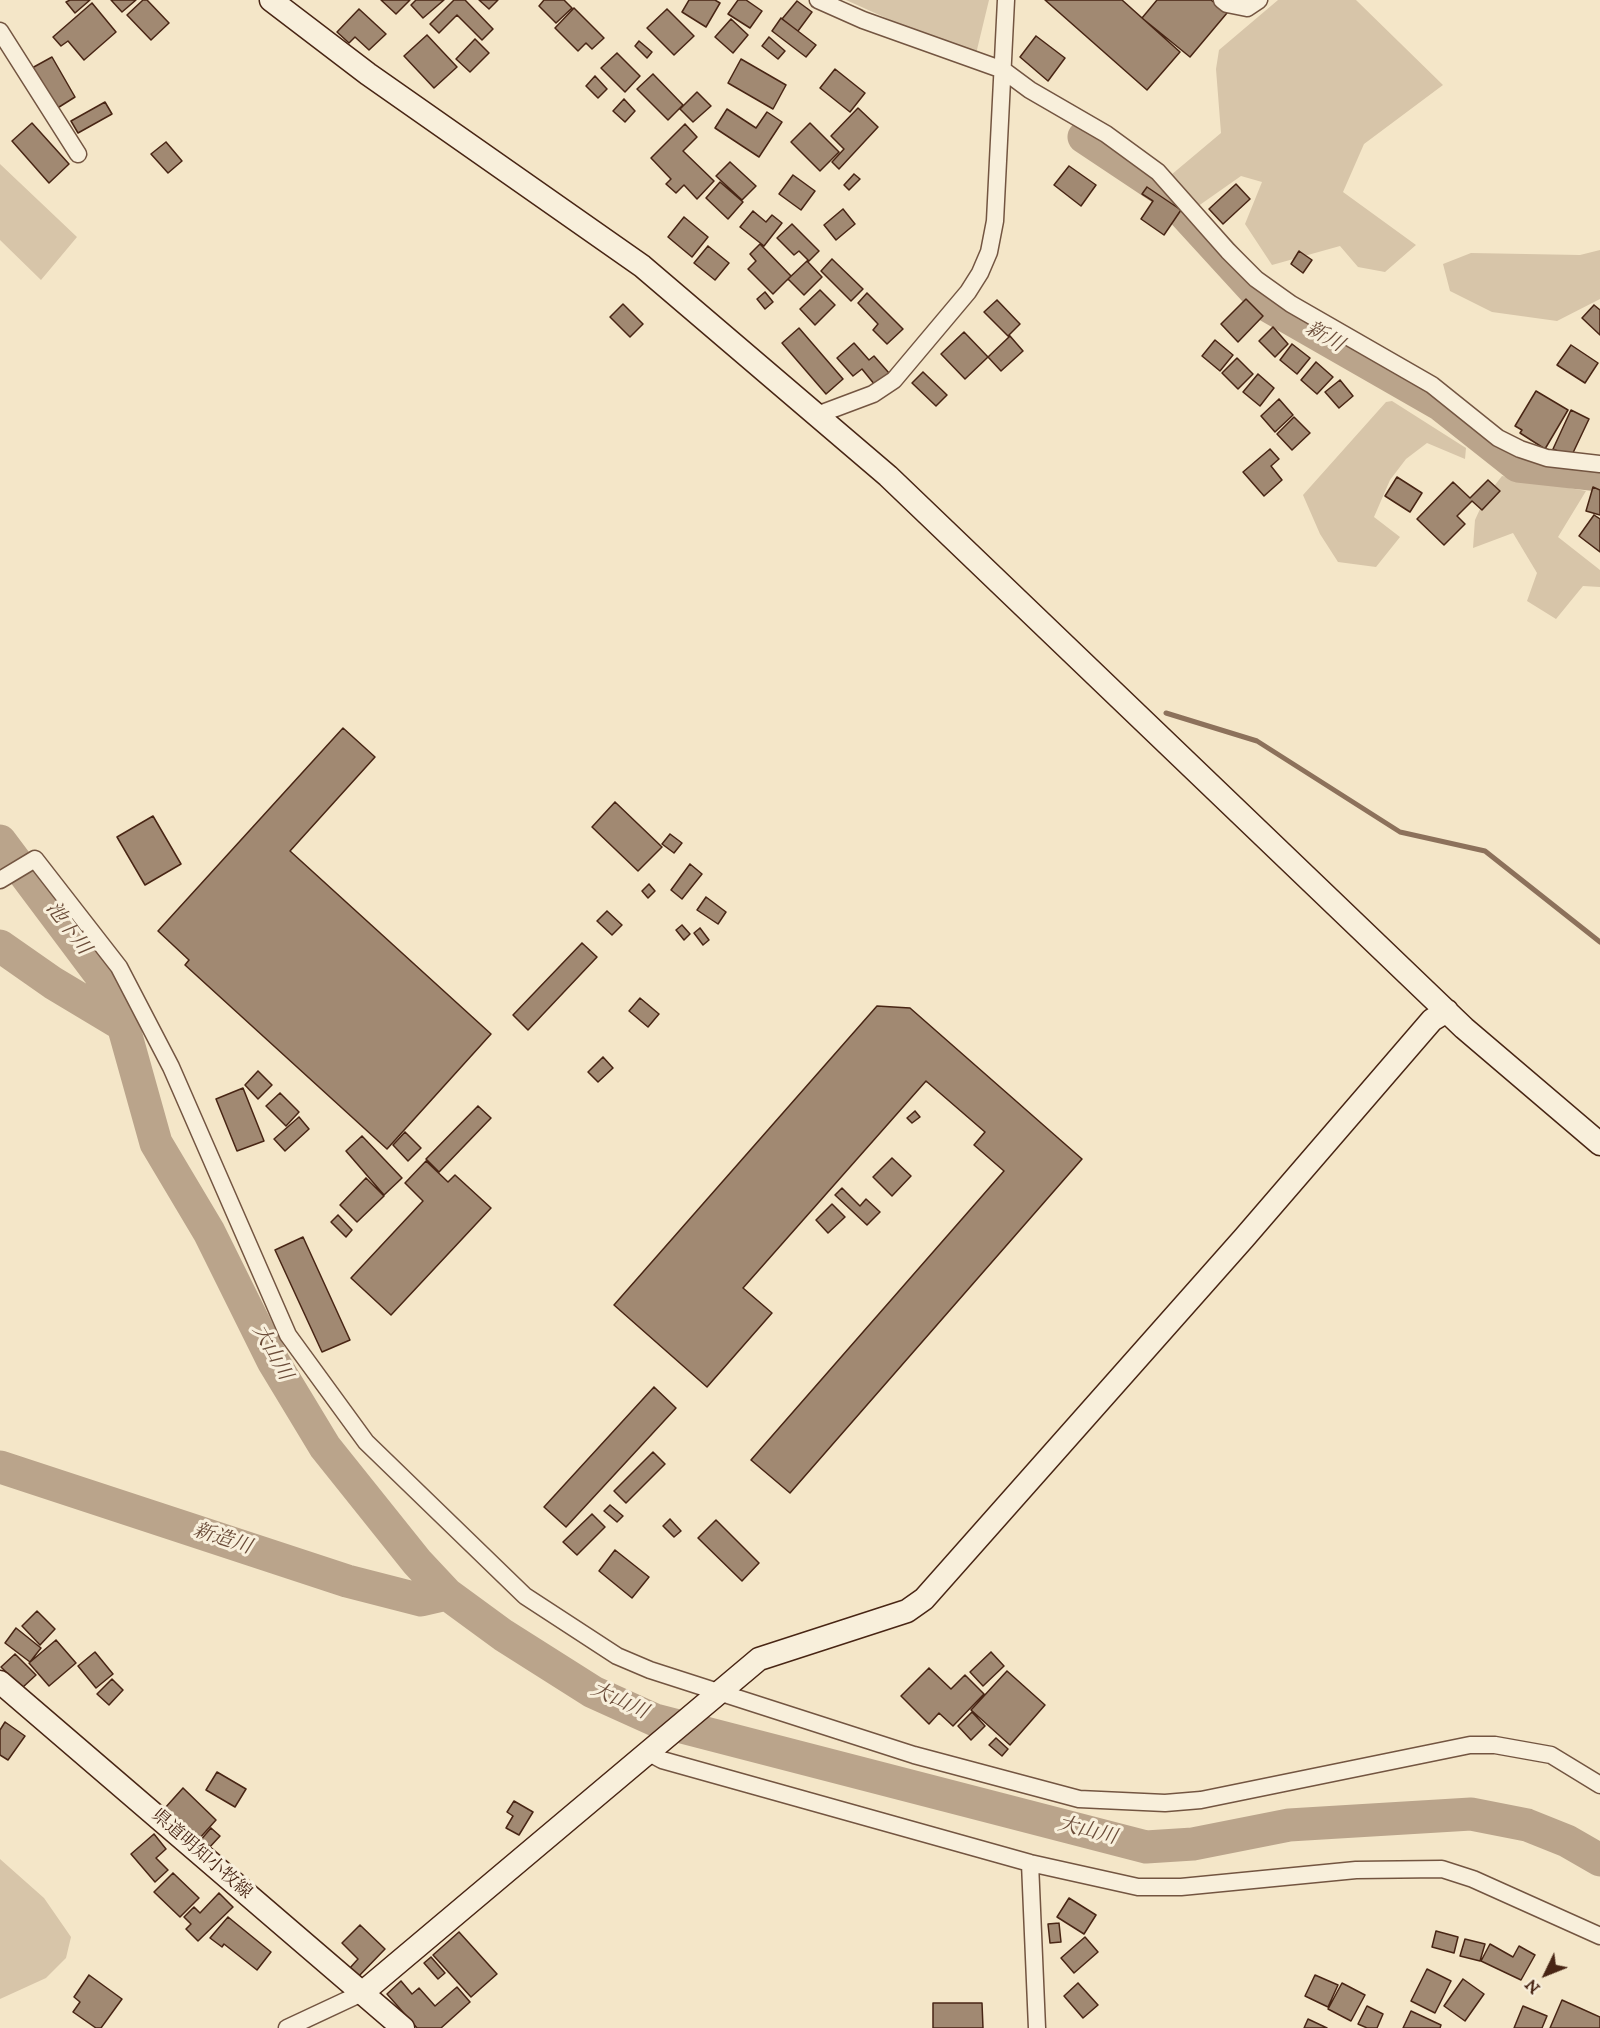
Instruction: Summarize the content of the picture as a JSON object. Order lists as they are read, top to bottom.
{
  "streets": {
    "street": ["県道明知小牧線"]
  },
  "water": [
    "新川",
    "池下川",
    "大山川",
    "新造川"
  ],
  "north": "bottom left"
}
